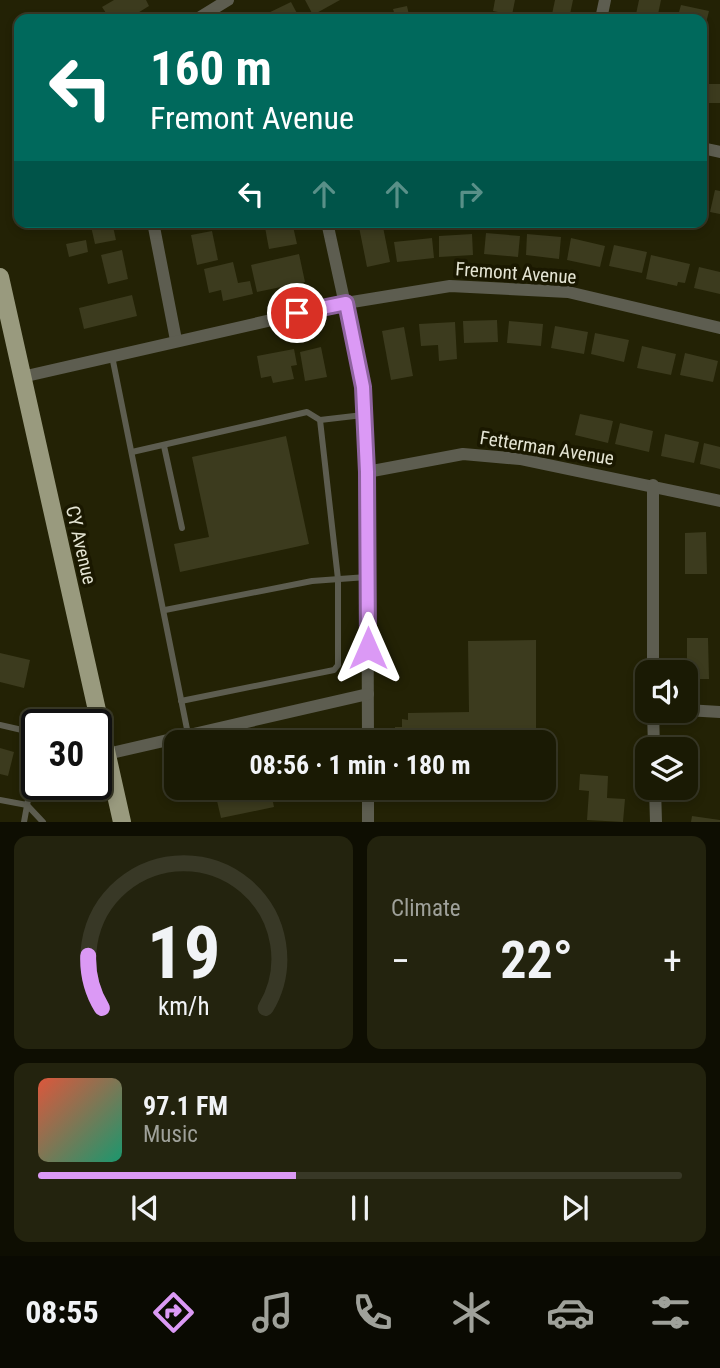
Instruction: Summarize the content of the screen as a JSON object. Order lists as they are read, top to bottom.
{
  "streets": {
    "main road": ["CY Avenue"],
    "street": ["Fremont Avenue", "Fetterman Avenue"]
  },
  "crossings": [
    ["Fremont Avenue", "CY Avenue"]
  ],
  "page": {
    "turn": ["160 m", "Fremont Avenue"],
    "limit": "30",
    "trip": "08:56 · 1 min · 180 m",
    "tile": "Climate",
    "heat": ["−", "22°", "+"],
    "song": ["97.1 FM", "Music"],
    "tabs": "08:55",
    "gauge": ["19", "km/h"]
  }
}
